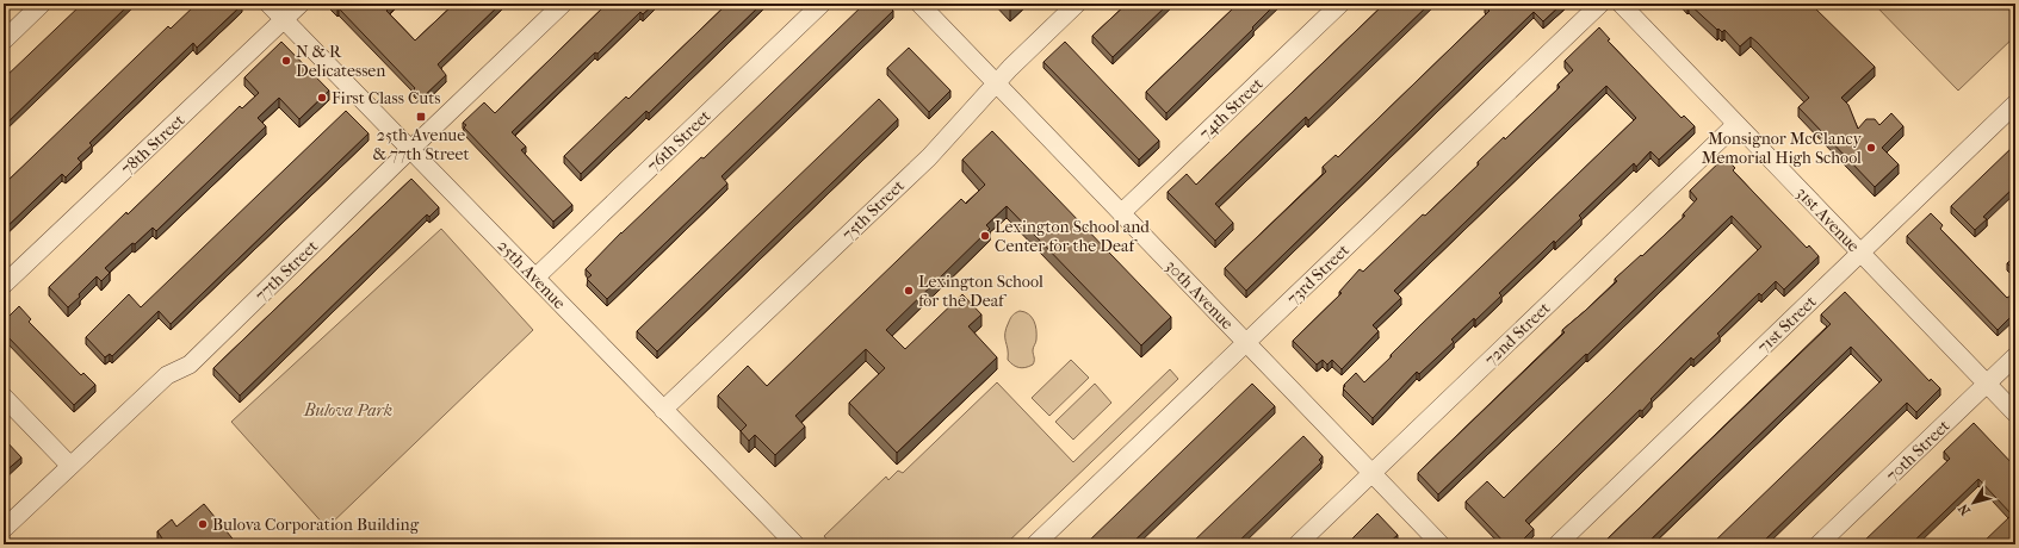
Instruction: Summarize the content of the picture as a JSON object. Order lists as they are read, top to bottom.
{
  "streets": {
    "street": [
      "74th Street",
      "76th Street",
      "78th Street",
      "75th Street",
      "31st Avenue",
      "77th Street",
      "25th Avenue",
      "73rd Street",
      "30th Avenue",
      "71st Street",
      "72nd Street",
      "70th Street"
    ]
  },
  "crossings": [
    ["74th Street", "30th Avenue"],
    ["76th Street", "25th Avenue"],
    ["78th Street", "25th Avenue"],
    ["75th Street", "25th Avenue"],
    ["75th Street", "30th Avenue"],
    ["31st Avenue", "71st Street"],
    ["31st Avenue", "72nd Street"],
    ["31st Avenue", "70th Street"],
    ["77th Street", "25th Avenue"],
    ["73rd Street", "30th Avenue"],
    ["30th Avenue", "72nd Street"]
  ],
  "parks": ["Bulova Park"],
  "places": {
    "other": [
      "N & R Delicatessen",
      "First Class Cuts",
      "Monsignor McClancy Memorial High School",
      "Lexington School and Center for the Deaf",
      "Lexington School for the Deaf",
      "Bulova Corporation Building"
    ],
    "transit": ["25th Avenue & 77th Street"]
  },
  "north": "bottom left"
}
